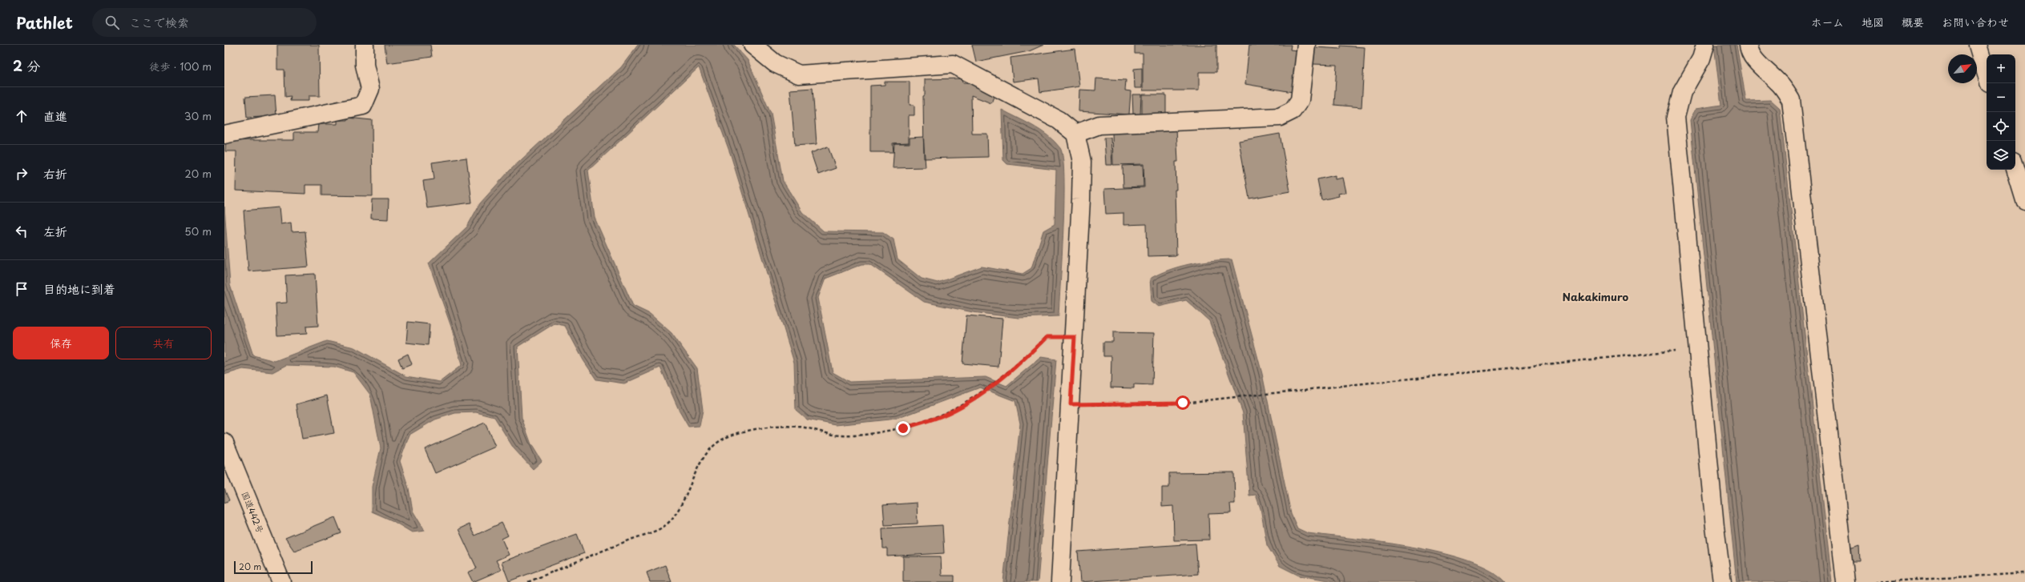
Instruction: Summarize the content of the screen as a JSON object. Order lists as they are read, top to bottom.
{
  "streets": {
    "main road": ["国道442号"]
  },
  "districts": ["Nakakimuro"],
  "scale_bar": "20 m",
  "north": "top right",
  "page": {
    "header": "Pathlet",
    "search": "ここで検索",
    "nav": [
      "ホーム",
      "地図",
      "概要",
      "お問い合わせ"
    ],
    "heading": ["2 分", "徒歩 · 100 m"],
    "map_buttons": ["+", "−"],
    "list": [
      ["直進", "30 m"],
      ["右折", "20 m"],
      ["左折", "50 m"],
      "目的地に到着"
    ],
    "buttons": ["保存", "共有"],
    "scale": "20 m"
  }
}
